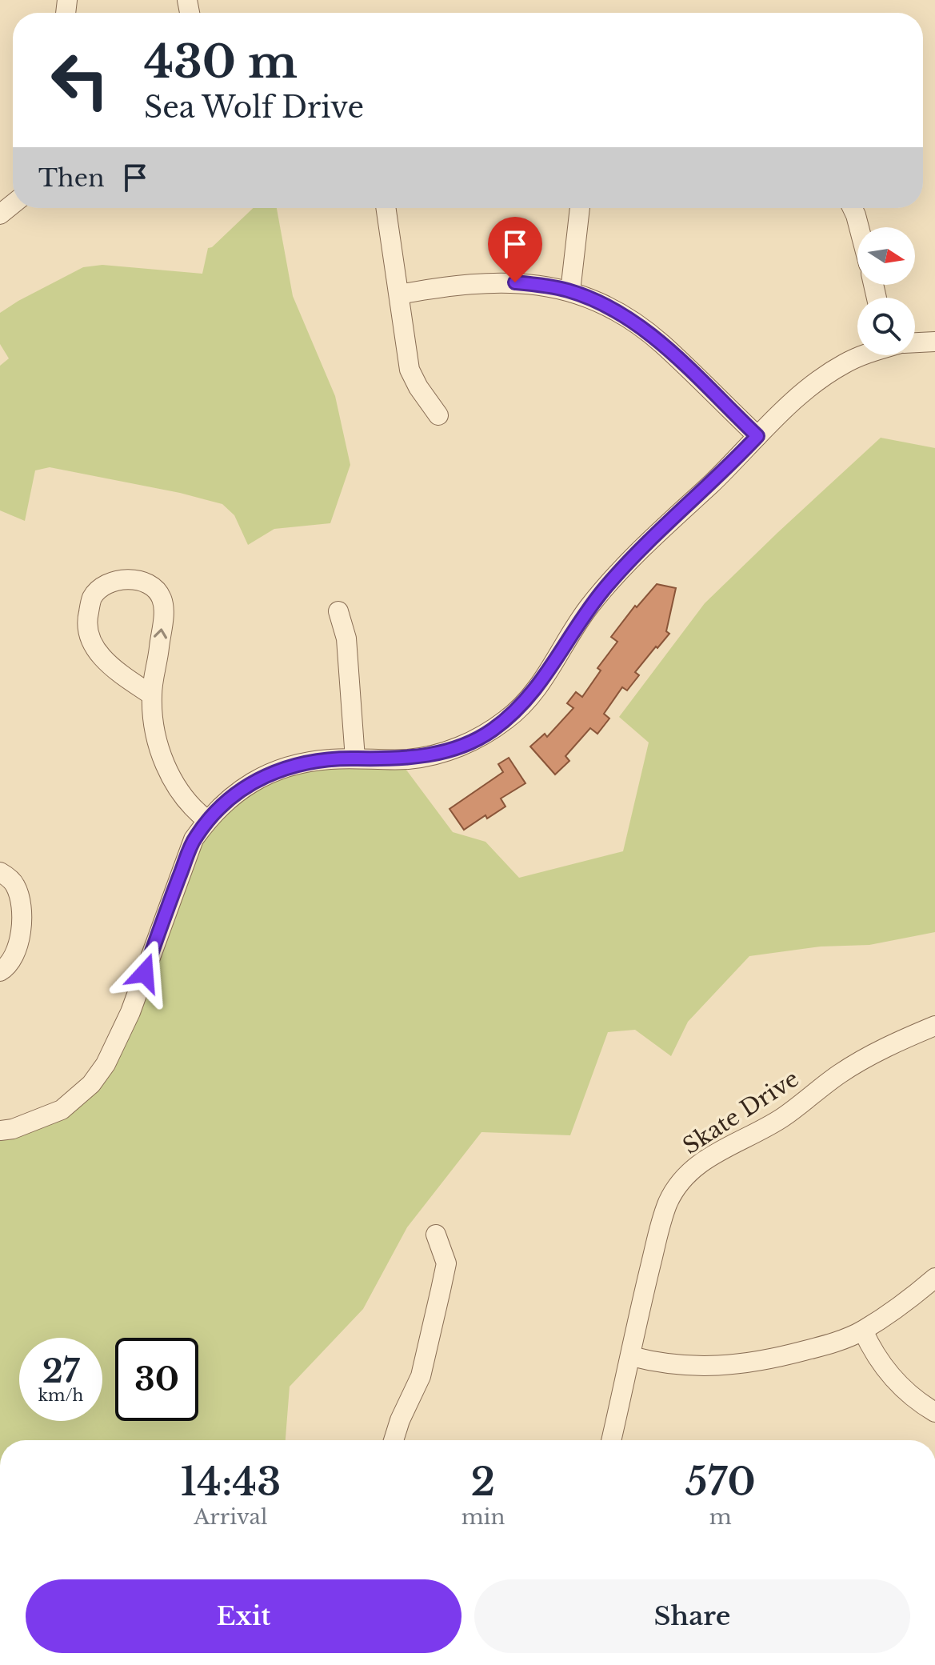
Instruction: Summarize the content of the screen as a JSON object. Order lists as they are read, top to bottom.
{
  "streets": {
    "street": ["Skate Drive"]
  },
  "north": "right",
  "page": {
    "turn": ["430 m", "Sea Wolf Drive"],
    "then": "Then",
    "speed": "27 km/h",
    "limit": "30",
    "eta": [
      "14:43",
      "Arrival",
      "2",
      "min",
      "570",
      "m"
    ],
    "buttons": ["Exit", "Share"]
  }
}
